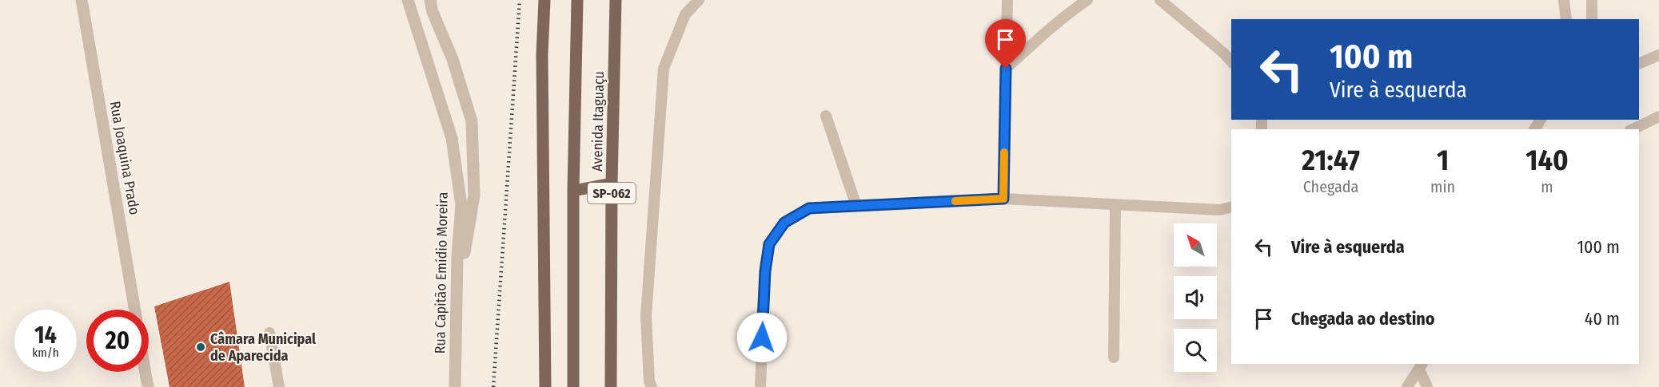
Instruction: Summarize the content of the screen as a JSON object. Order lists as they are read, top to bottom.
{
  "streets": {
    "main road": ["Avenida Itaguaçu", "SP-062"],
    "street": ["Rua Joaquina Prado", "Rua Capitão Emídio Moreira"]
  },
  "places": ["Câmara Municipal de Aparecida"],
  "north": "top left",
  "page": {
    "turn": ["100 m", "Vire à esquerda"],
    "eta": [
      "21:47",
      "Chegada",
      "1",
      "min",
      "140",
      "m"
    ],
    "list": [
      {
        "name": "Vire à esquerda",
        "value": "100 m"
      },
      {
        "name": "Chegada ao destino",
        "value": "40 m"
      }
    ],
    "speed": "14 km/h",
    "limit": "20"
  }
}
